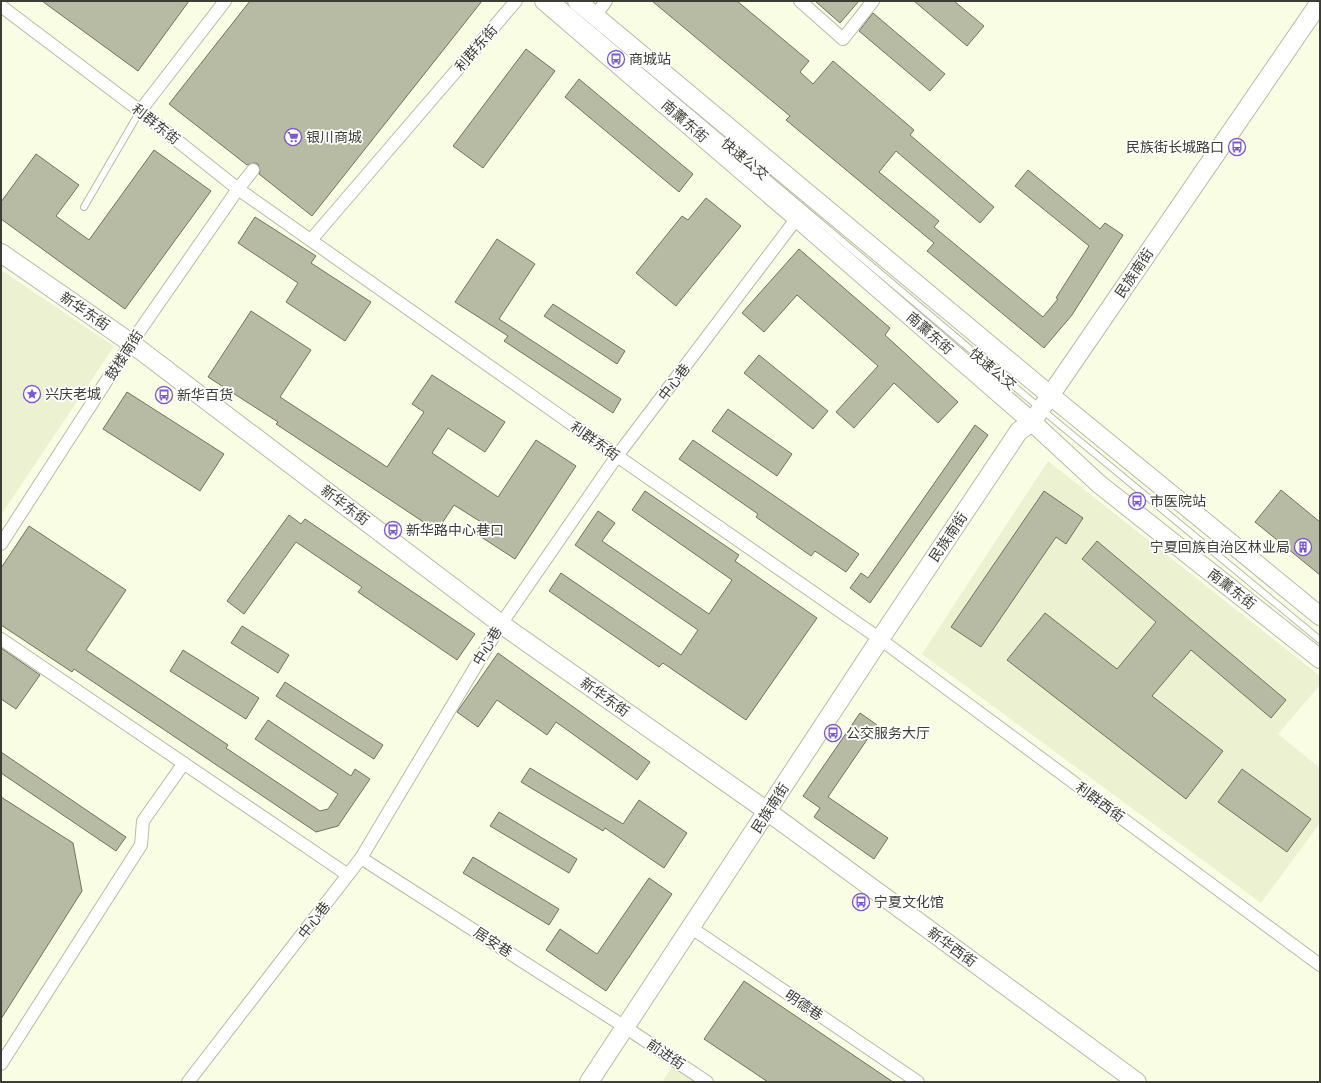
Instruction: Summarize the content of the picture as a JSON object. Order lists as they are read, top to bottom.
{
  "streets": {
    "street": [
      "利群东街",
      "南薰东街",
      "民族南街",
      "新华东街",
      "鼓楼南街",
      "中心巷",
      "利群西街",
      "居安巷",
      "新华西街",
      "明德巷",
      "前进街"
    ],
    "lane": ["快速公交"]
  },
  "crossings": [
    ["利群东街", "民族南街"],
    ["利群东街", "鼓楼南街"],
    ["利群东街", "中心巷"],
    ["利群东街", "利群西街"],
    ["南薰东街", "快速公交"],
    ["南薰东街", "民族南街"],
    ["南薰东街", "中心巷"],
    ["快速公交", "民族南街"],
    ["民族南街", "新华东街"],
    ["民族南街", "利群西街"],
    ["民族南街", "居安巷"],
    ["民族南街", "新华西街"],
    ["民族南街", "明德巷"],
    ["民族南街", "前进街"],
    ["新华东街", "鼓楼南街"],
    ["新华东街", "中心巷"],
    ["新华东街", "新华西街"],
    ["中心巷", "居安巷"],
    ["居安巷", "前进街"]
  ],
  "places": {
    "bus stop": [
      "商城站",
      "民族街长城路口",
      "新华百货",
      "市医院站",
      "新华路中心巷口",
      "公交服务大厅",
      "宁夏文化馆"
    ],
    "supermarket": ["银川商城"],
    "place": ["兴庆老城"],
    "building": ["宁夏回族自治区林业局"]
  }
}
